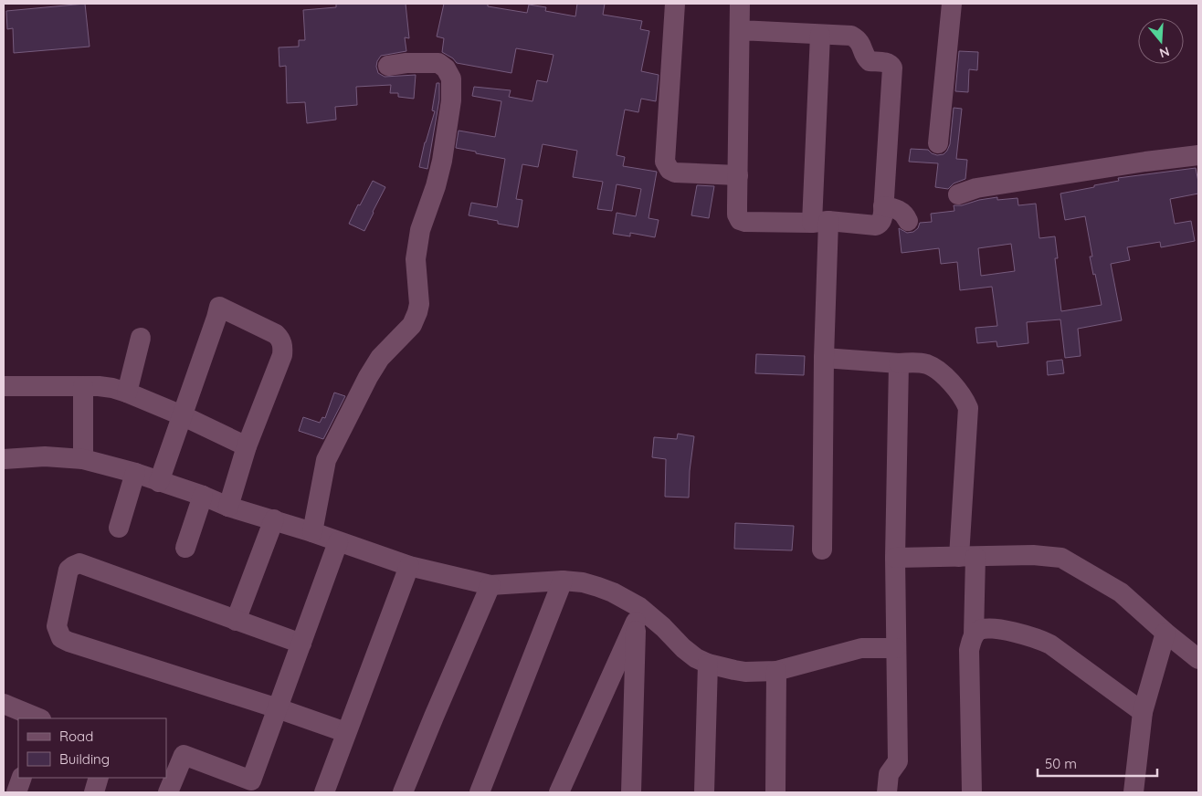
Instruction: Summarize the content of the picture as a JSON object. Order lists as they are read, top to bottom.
{
  "legend": ["Road", "Building"],
  "scale_bar": "50 m",
  "north": "bottom"
}
